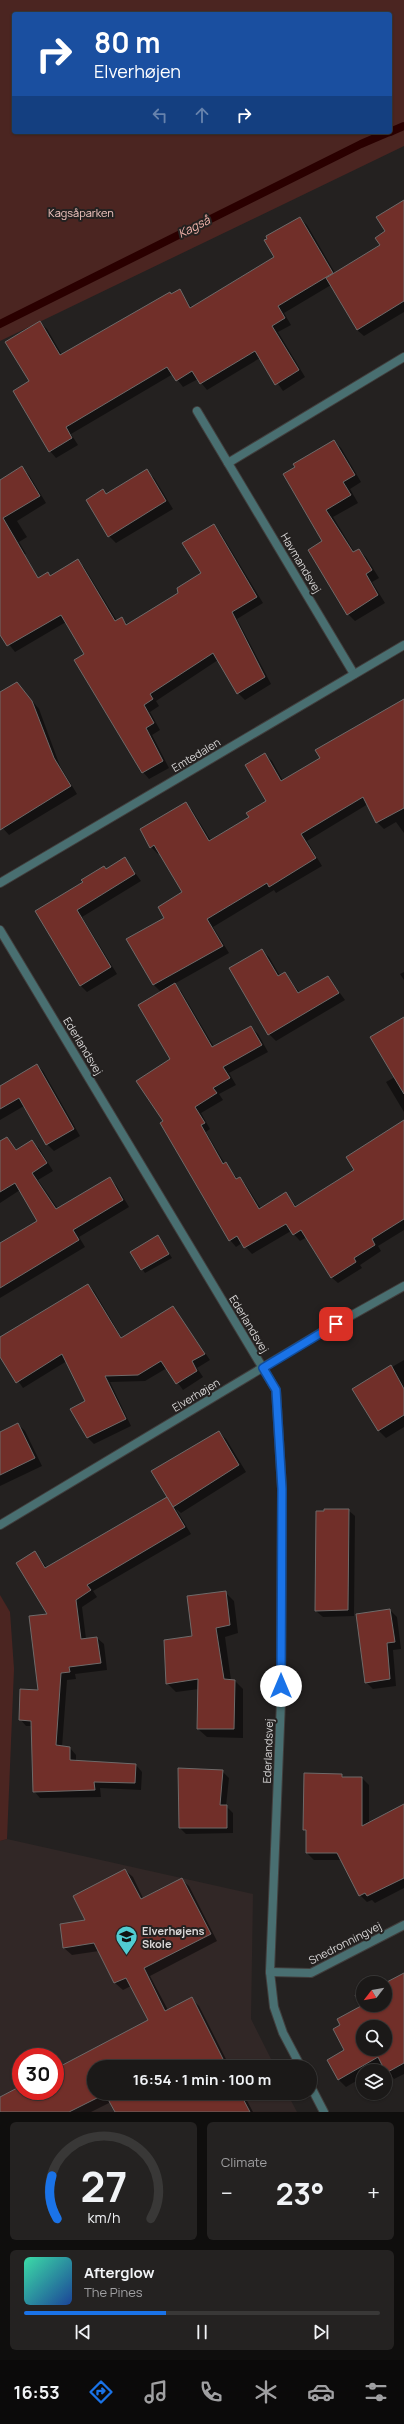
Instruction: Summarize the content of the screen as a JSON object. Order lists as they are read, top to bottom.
{
  "streets": {
    "street": [
      "Havmandsvej",
      "Emtedalen",
      "Ederlandsvej",
      "Elverhøjen",
      "Snedronningvej"
    ]
  },
  "crossings": [
    ["Havmandsvej", "Emtedalen"],
    ["Ederlandsvej", "Elverhøjen"],
    ["Ederlandsvej", "Snedronningvej"]
  ],
  "water": ["Kagså"],
  "parks": ["Kagsåparken"],
  "places": {
    "school or university": ["Elverhøjens Skole"]
  },
  "north": "bottom left",
  "page": {
    "turn": ["80 m", "Elverhøjen"],
    "limit": "30",
    "trip": "16:54 · 1 min · 100 m",
    "tile": "Climate",
    "heat": ["−", "23°", "+"],
    "song": ["Afterglow", "The Pines"],
    "tabs": "16:53",
    "gauge": ["27", "km/h"]
  }
}
